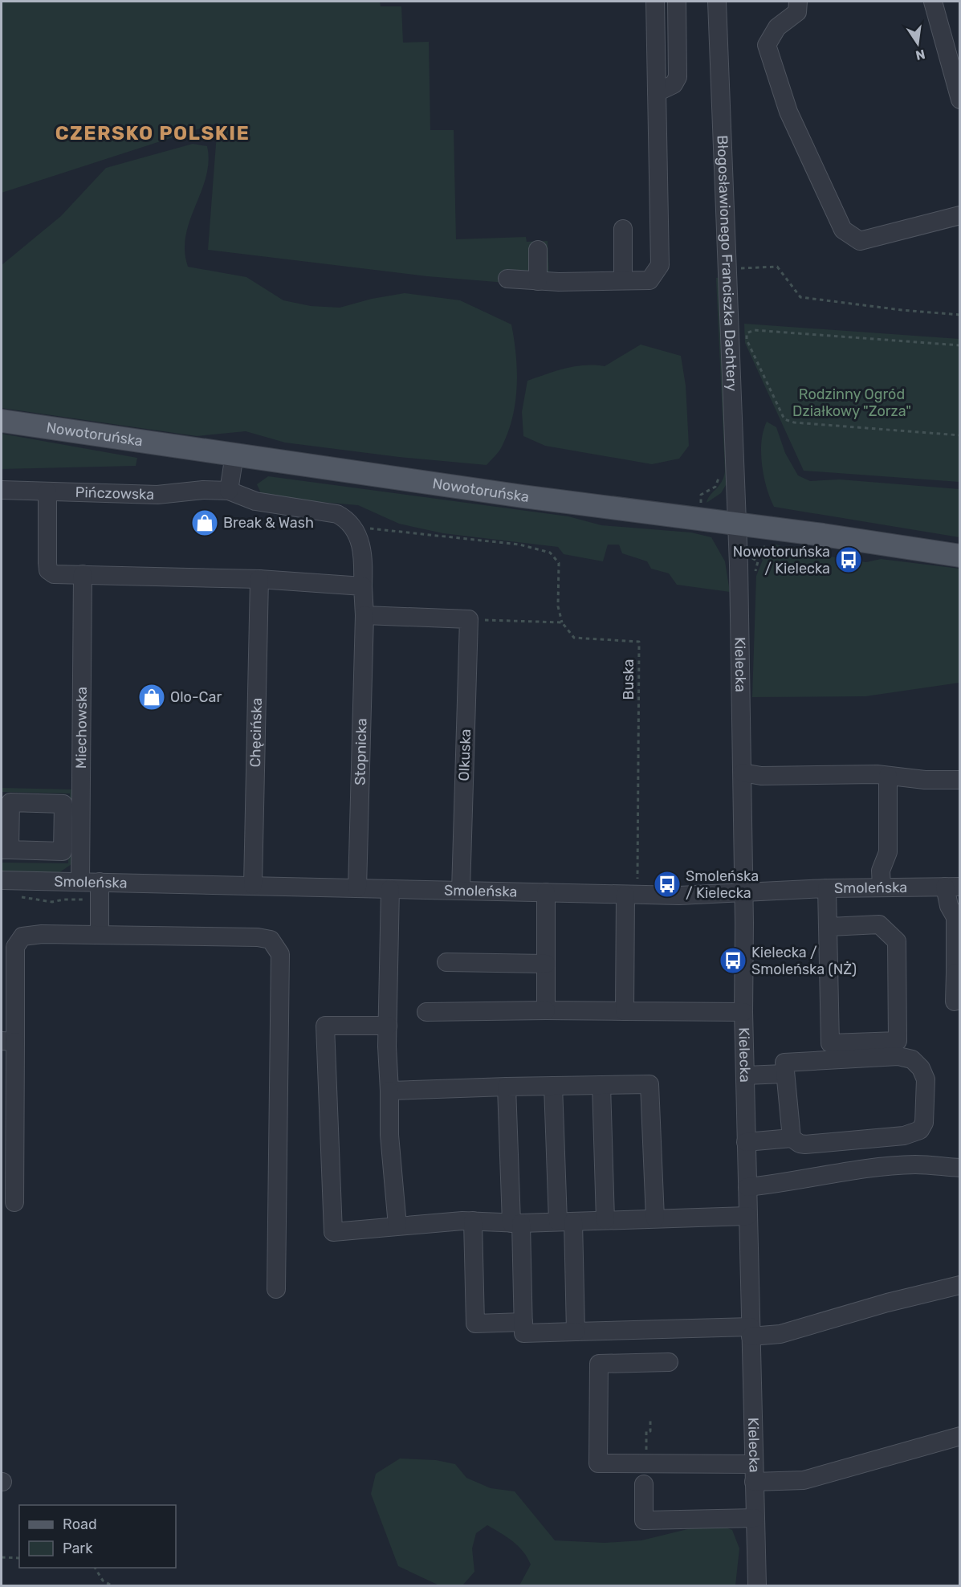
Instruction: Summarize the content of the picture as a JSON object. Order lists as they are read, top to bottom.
{
  "streets": {
    "main road": ["Nowotoruńska"],
    "street": [
      "Błogosławionego Franciszka Dachtery",
      "Pińczowska",
      "Kielecka",
      "Miechowska",
      "Chęcińska",
      "Stopnicka",
      "Olkuska",
      "Smoleńska"
    ],
    "path": ["Buska"]
  },
  "crossings": [
    ["Błogosławionego Franciszka Dachtery", "Nowotoruńska"],
    ["Błogosławionego Franciszka Dachtery", "Kielecka"],
    ["Nowotoruńska", "Kielecka"],
    ["Kielecka", "Smoleńska"],
    ["Buska", "Smoleńska"],
    ["Miechowska", "Smoleńska"],
    ["Chęcińska", "Smoleńska"],
    ["Stopnicka", "Smoleńska"],
    ["Olkuska", "Smoleńska"]
  ],
  "districts": ["CZERSKO POLSKIE"],
  "parks": ["Rodzinny Ogród Działkowy \"Zorza\""],
  "places": {
    "shop": ["Break & Wash", "Olo-Car"],
    "bus stop": ["Nowotoruńska / Kielecka", "Smoleńska / Kielecka", "Kielecka / Smoleńska (NŻ)"]
  },
  "legend": ["Road", "Park"],
  "north": "bottom"
}
